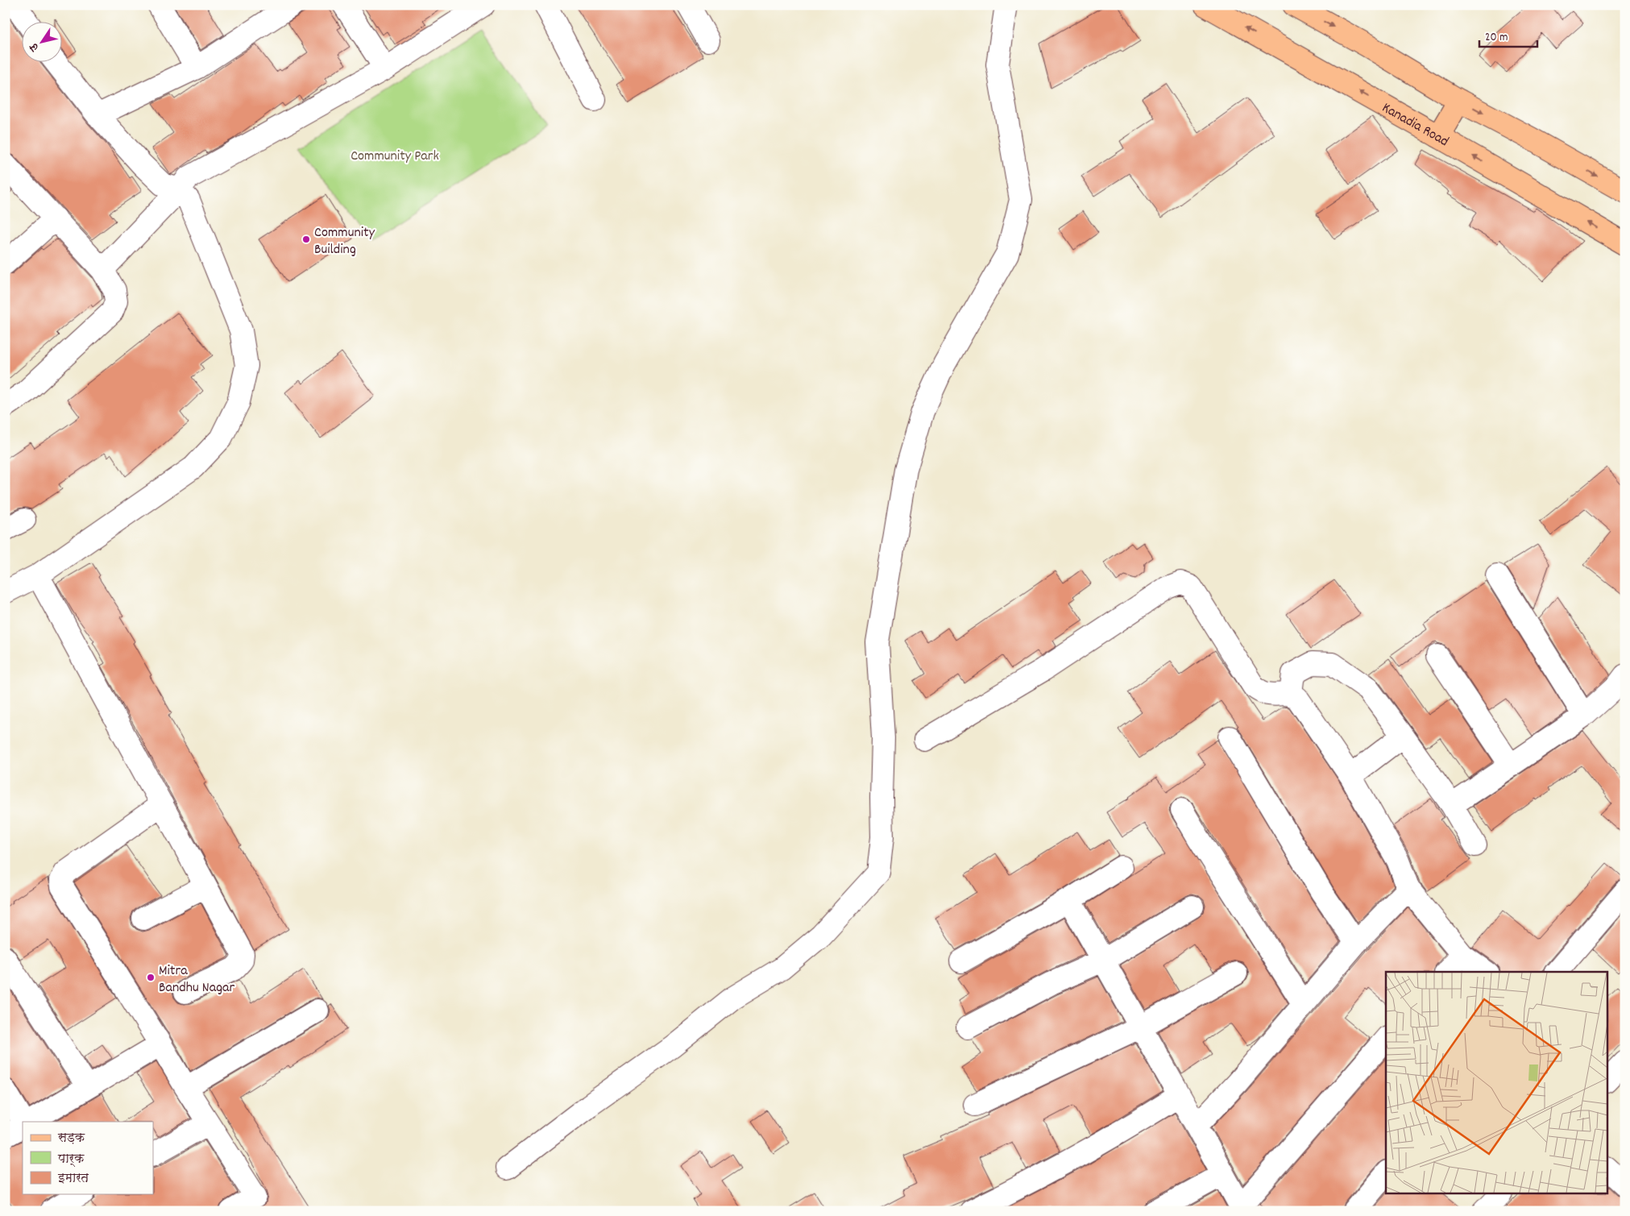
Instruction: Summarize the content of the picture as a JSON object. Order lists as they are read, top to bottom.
{
  "streets": {
    "main road": ["Kanadia Road"]
  },
  "parks": ["Community Park"],
  "places": ["Community Building", "Mitra Bandhu Nagar"],
  "legend": ["सड़क", "पार्क", "इमारत"],
  "scale_bar": "20 m",
  "north": "bottom left"
}
